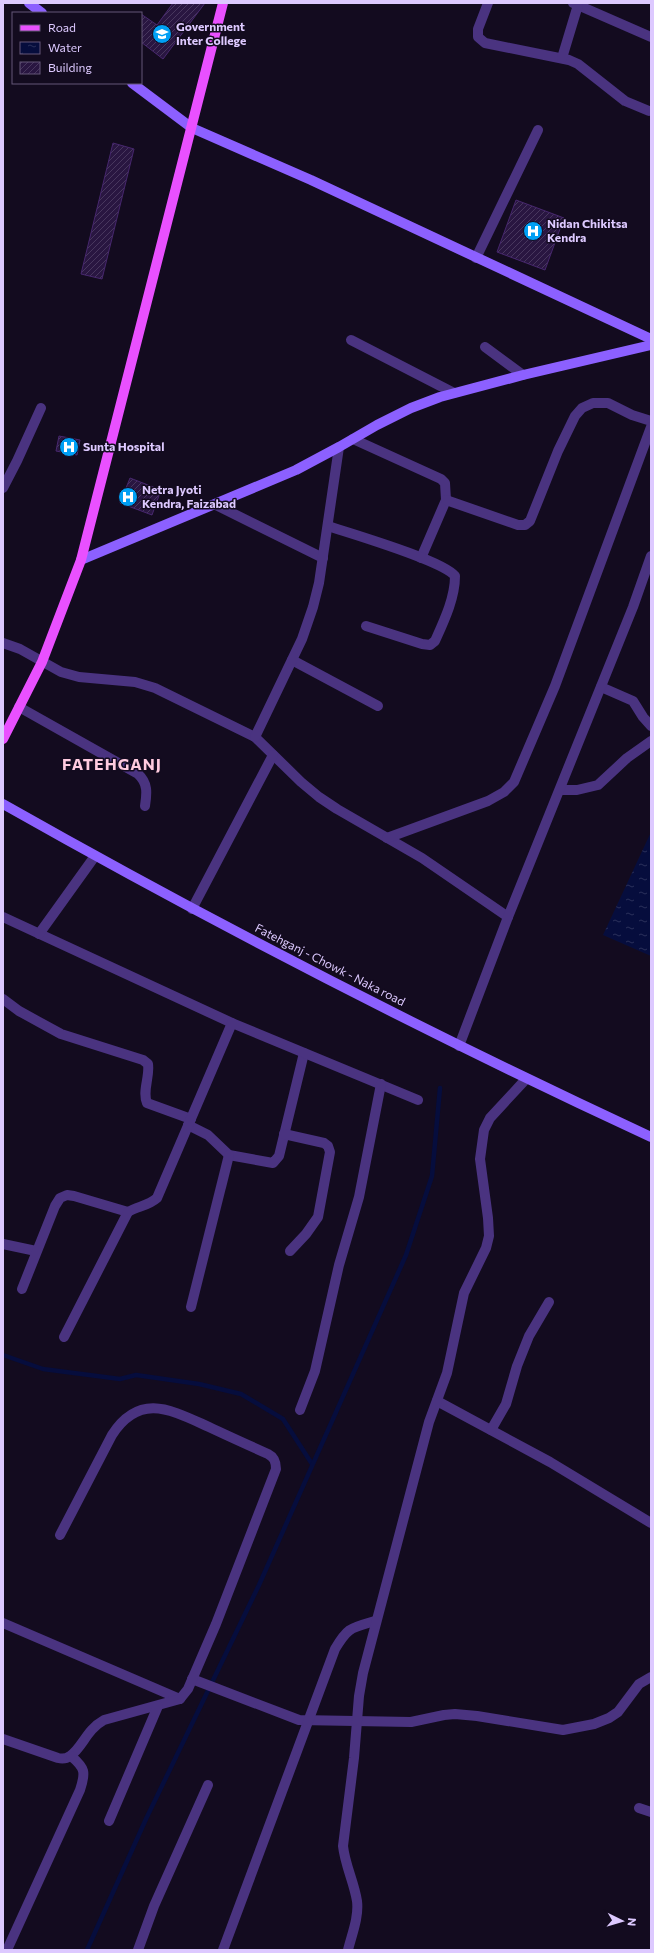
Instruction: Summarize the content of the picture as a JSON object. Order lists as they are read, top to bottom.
{
  "streets": {
    "street": ["Fatehganj - Chowk - Naka road"]
  },
  "districts": ["FATEHGANJ"],
  "places": {
    "school or university": ["Government Inter College"],
    "hospital": ["Nidan Chikitsa Kendra", "Sunta Hospital", "Netra Jyoti Kendra, Faizabad"]
  },
  "legend": ["Road", "Water", "Building"],
  "north": "right"
}
